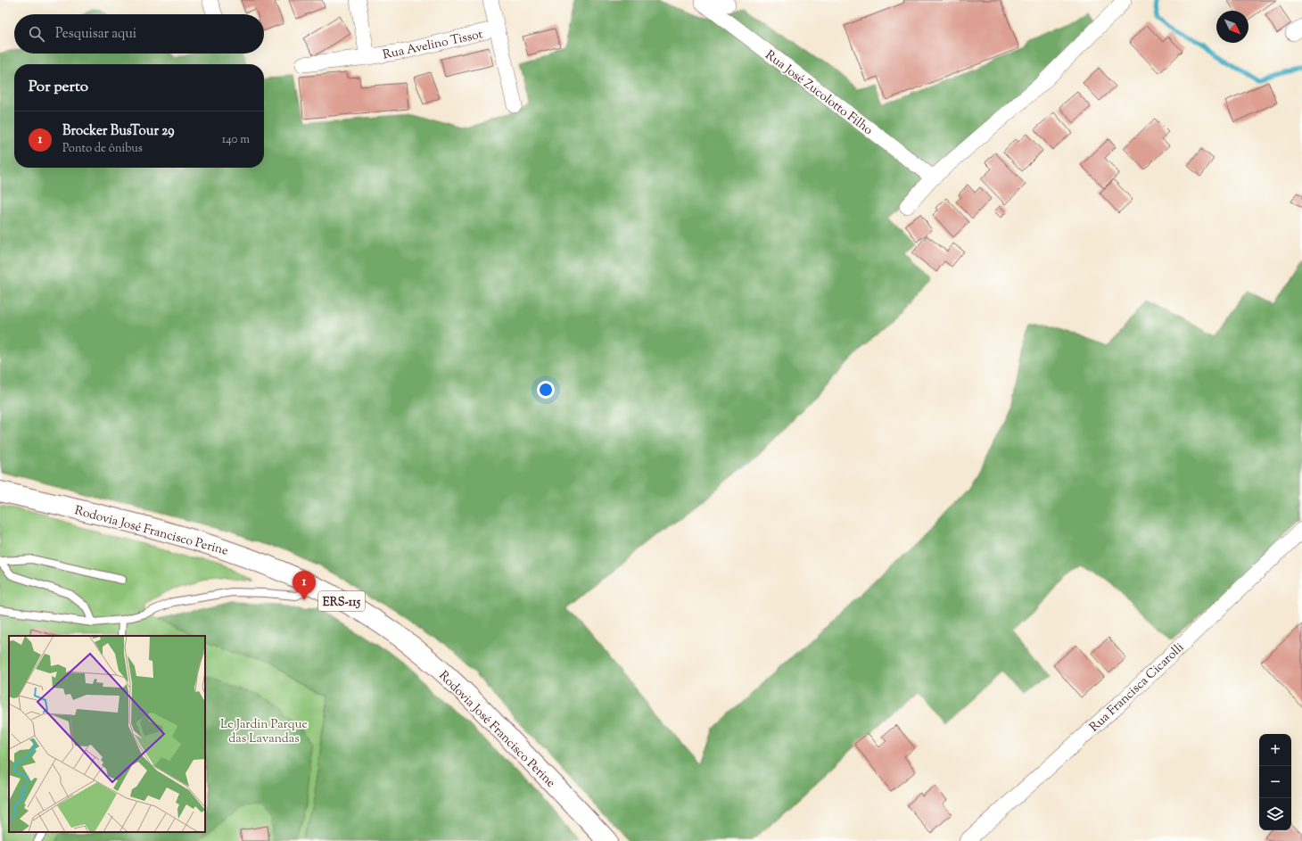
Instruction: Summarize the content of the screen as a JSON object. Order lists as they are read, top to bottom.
{
  "streets": {
    "main road": ["Rodovia José Francisco Perine", "ERS-115"],
    "street": ["Rua Avelino Tissot", "Rua José Zucolotto Filho", "Rua Francisca Cicarolli"]
  },
  "parks": ["Le Jardin Parque das Lavandas"],
  "north": "bottom right",
  "page": {
    "search": "Pesquisar aqui",
    "heading": "Por perto",
    "list": [
      {
        "mark": "1",
        "name": "Brocker BusTour 29",
        "note": "Ponto de ônibus",
        "value": "140 m"
      }
    ],
    "pins": "1",
    "map_buttons": ["+", "−"]
  }
}
